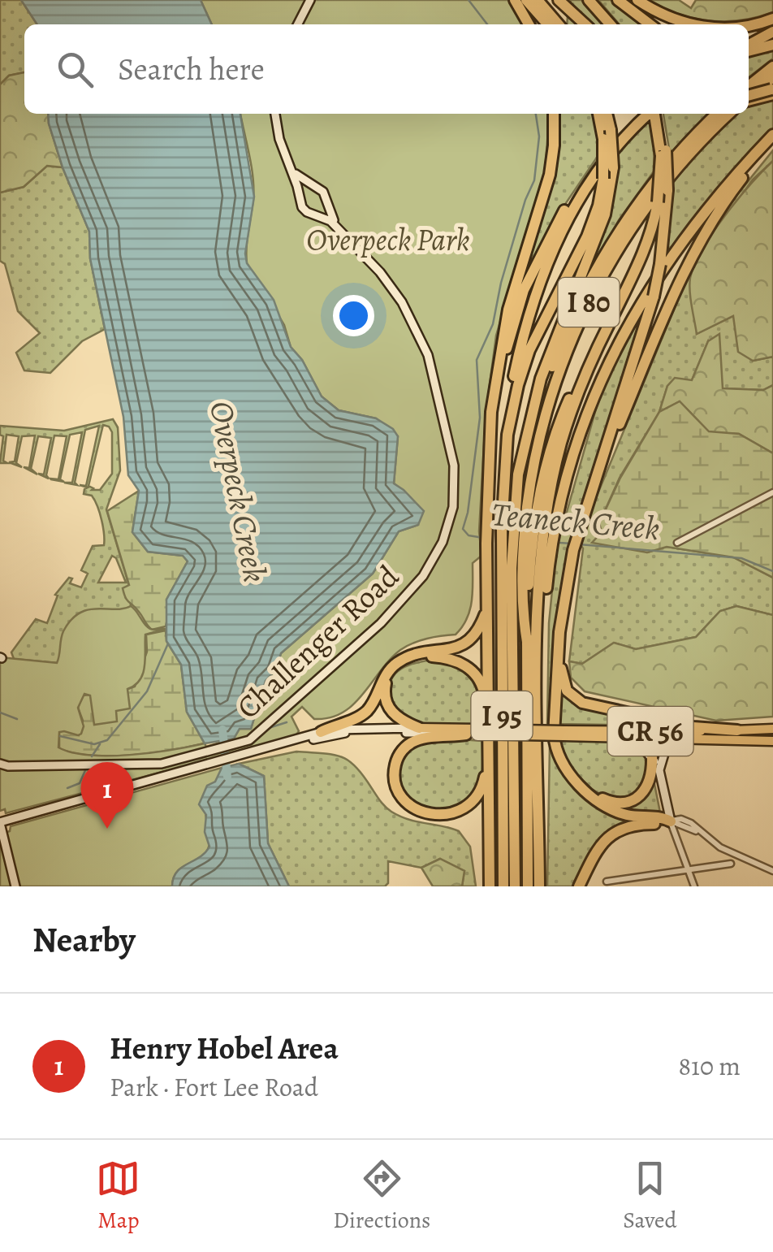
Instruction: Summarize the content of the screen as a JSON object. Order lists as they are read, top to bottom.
{
  "streets": {
    "highway": ["I 80", "I 95"],
    "main road": ["CR 56"],
    "street": ["Challenger Road"]
  },
  "crossings": [
    ["I 80", "I 95"]
  ],
  "water": ["Overpeck Creek", "Teaneck Creek"],
  "parks": ["Overpeck Park"],
  "page": {
    "search": "Search here",
    "pins": "1",
    "heading": "Nearby",
    "list": [
      {
        "mark": "1",
        "name": "Henry Hobel Area",
        "note": "Park · Fort Lee Road",
        "value": "810 m"
      }
    ],
    "nav": ["Map", "Directions", "Saved"]
  }
}
